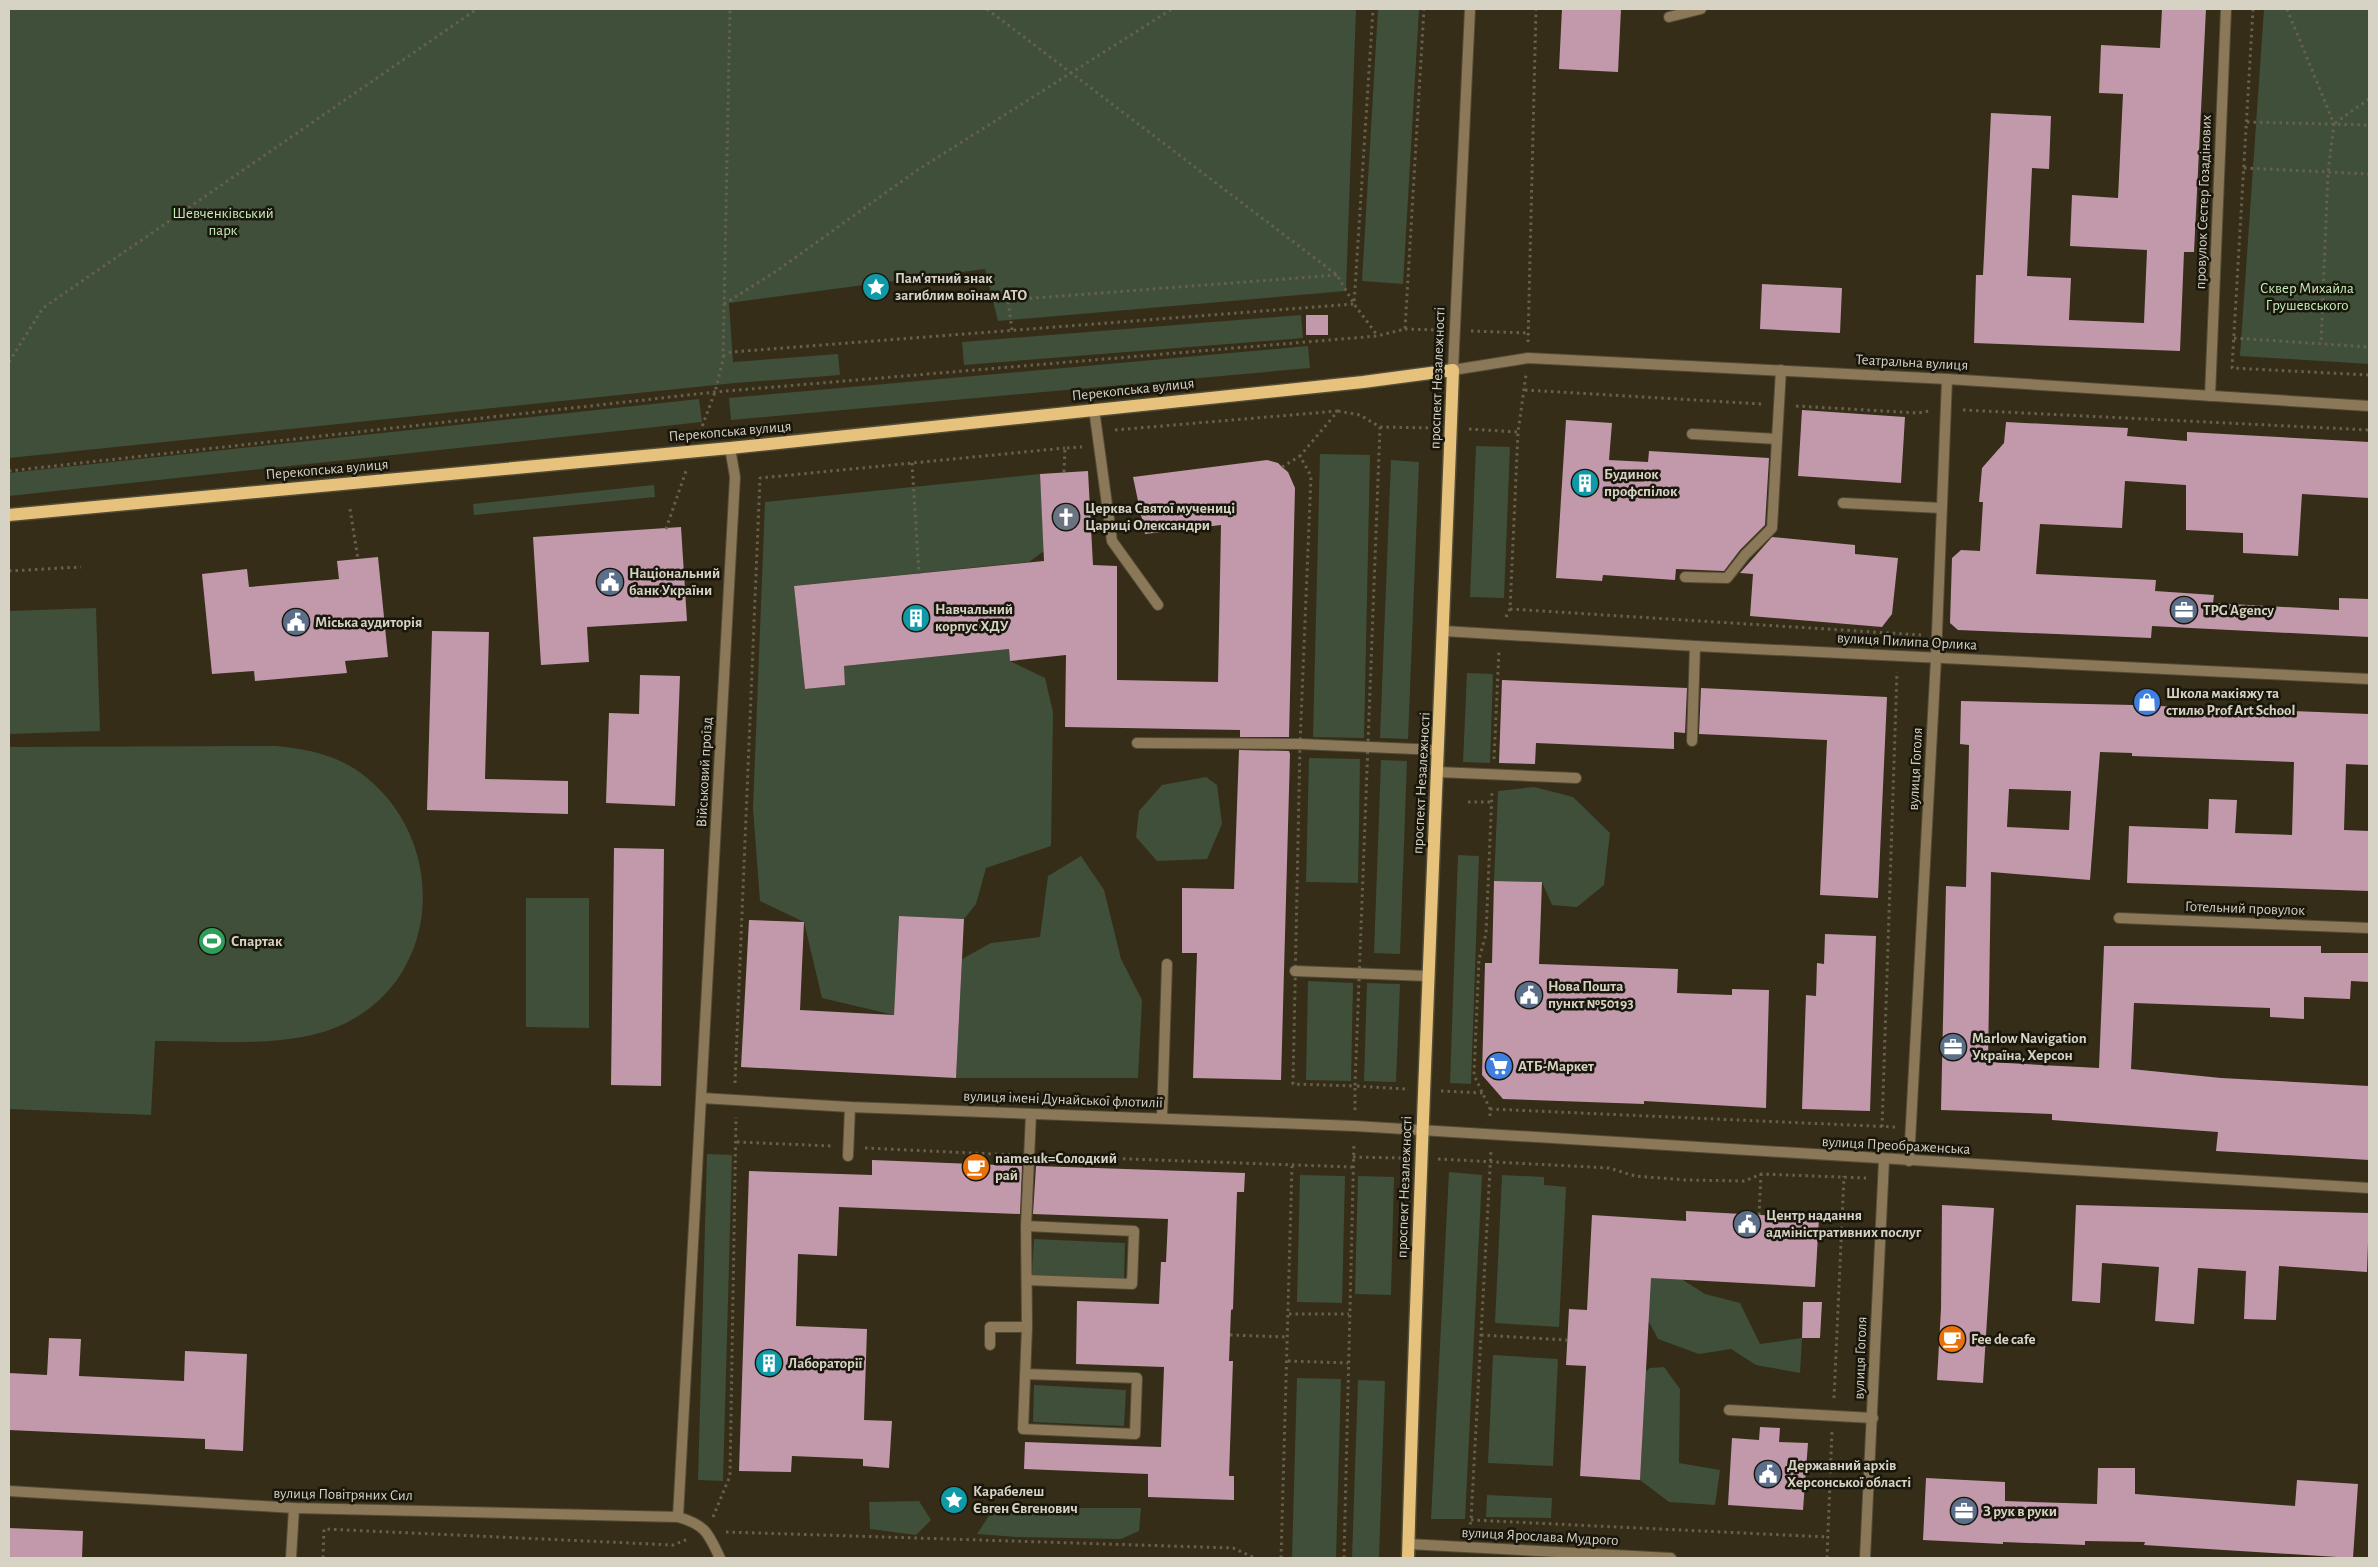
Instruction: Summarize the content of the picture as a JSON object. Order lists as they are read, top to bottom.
{
  "streets": {
    "main road": ["проспект Незалежності", "Перекопська вулиця"],
    "street": [
      "провулок Сестер Гозадінових",
      "Театральна вулиця",
      "вулиця Пилипа Орлика",
      "вулиця Гоголя",
      "Військовий проїзд",
      "Готельний провулок",
      "вулиця імені Дунайської флотилії",
      "вулиця Преображенська",
      "вулиця Повітряних Сил",
      "вулиця Ярослава Мудрого"
    ]
  },
  "crossings": [
    ["провулок Сестер Гозадінових", "Театральна вулиця"],
    ["Театральна вулиця", "проспект Незалежності"],
    ["Театральна вулиця", "Перекопська вулиця"],
    ["Театральна вулиця", "вулиця Гоголя"],
    ["проспект Незалежності", "Перекопська вулиця"],
    ["проспект Незалежності", "вулиця Пилипа Орлика"],
    ["проспект Незалежності", "вулиця імені Дунайської флотилії"],
    ["проспект Незалежності", "вулиця Преображенська"],
    ["проспект Незалежності", "вулиця Ярослава Мудрого"],
    ["Перекопська вулиця", "Військовий проїзд"],
    ["вулиця Пилипа Орлика", "вулиця Гоголя"],
    ["вулиця Гоголя", "вулиця Преображенська"],
    ["Військовий проїзд", "вулиця імені Дунайської флотилії"],
    ["Військовий проїзд", "вулиця Повітряних Сил"],
    ["вулиця імені Дунайської флотилії", "вулиця Преображенська"]
  ],
  "parks": ["Шевченківський парк", "Сквер Михайла Грушевського"],
  "places": {
    "place": ["Пам'ятний знак загиблим воїнам АТО", "Карабелеш Євген Євгенович"],
    "building": ["Будинок профспілок", "Навчальний корпус ХДУ", "Лабораторії"],
    "church": ["Церква Святої мучениці Цариці Олександри"],
    "public building": [
      "Національний банк України",
      "Міська аудиторія",
      "Нова Пошта пункт №50193",
      "Центр надання адміністративних послуг",
      "Державний архів Херсонської області"
    ],
    "office": ["TPG Agency", "Marlow Navigation Україна, Херсон", "З рук в руки"],
    "shop": ["Школа макіяжу та стилю Prof Art School"],
    "sports": ["Спартак"],
    "supermarket": ["АТБ-Маркет"],
    "cafe": ["name:uk=Солодкий рай", "Fee de cafe"]
  }
}
